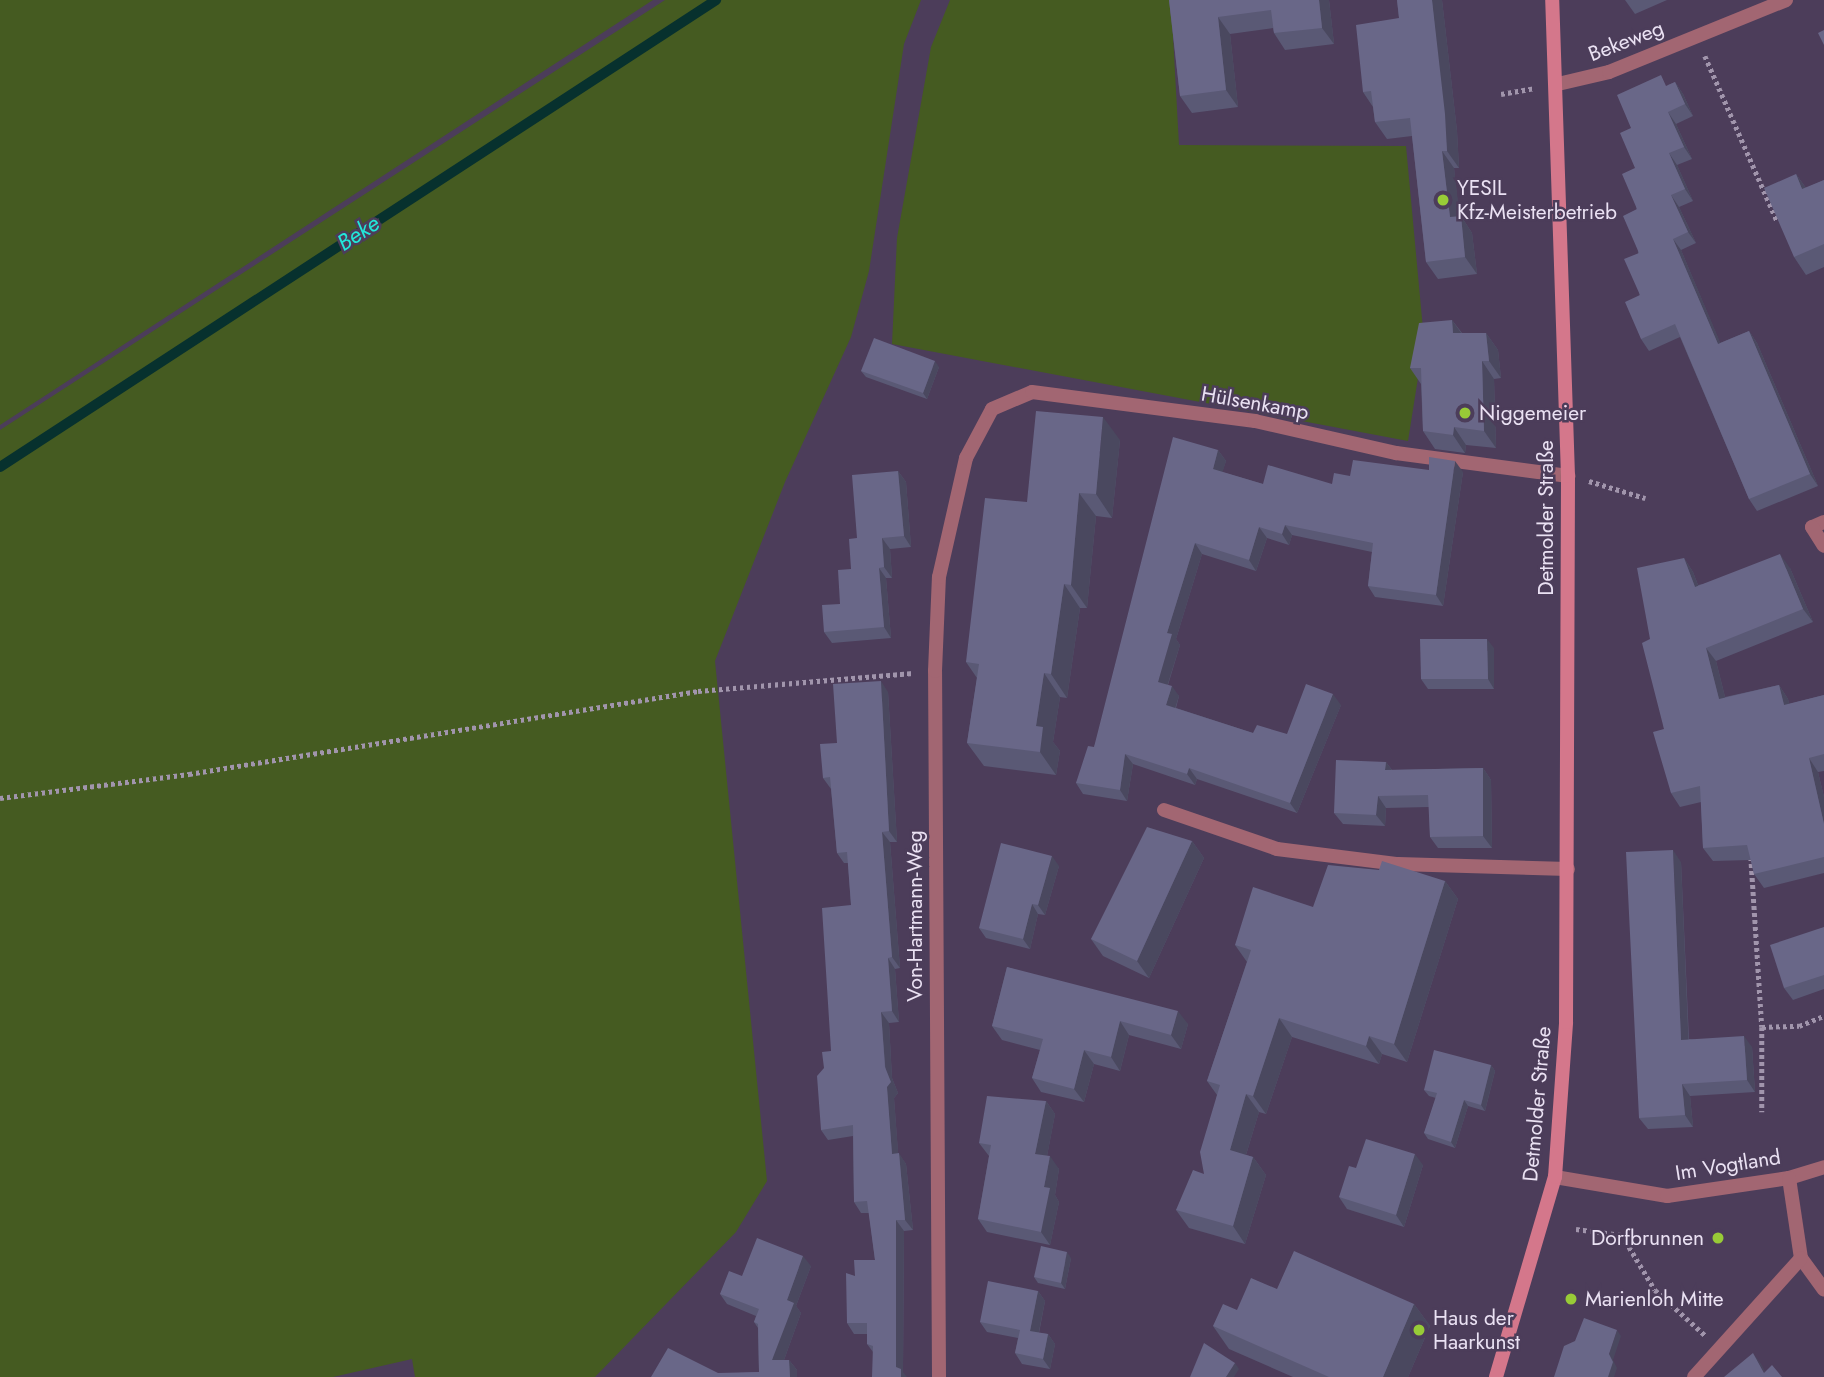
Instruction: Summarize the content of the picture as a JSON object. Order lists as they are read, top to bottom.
{
  "streets": {
    "street": [
      "Bekeweg",
      "Hülsenkamp",
      "Detmolder Straße",
      "Von-Hartmann-Weg",
      "Im Vogtland"
    ]
  },
  "crossings": [
    ["Bekeweg", "Detmolder Straße"],
    ["Hülsenkamp", "Detmolder Straße"],
    ["Hülsenkamp", "Von-Hartmann-Weg"],
    ["Detmolder Straße", "Im Vogtland"]
  ],
  "water": ["Beke"],
  "places": [
    "YESIL Kfz-Meisterbetrieb",
    "Niggemeier",
    "Dorfbrunnen",
    "Marienloh Mitte",
    "Haus der Haarkunst"
  ]
}
